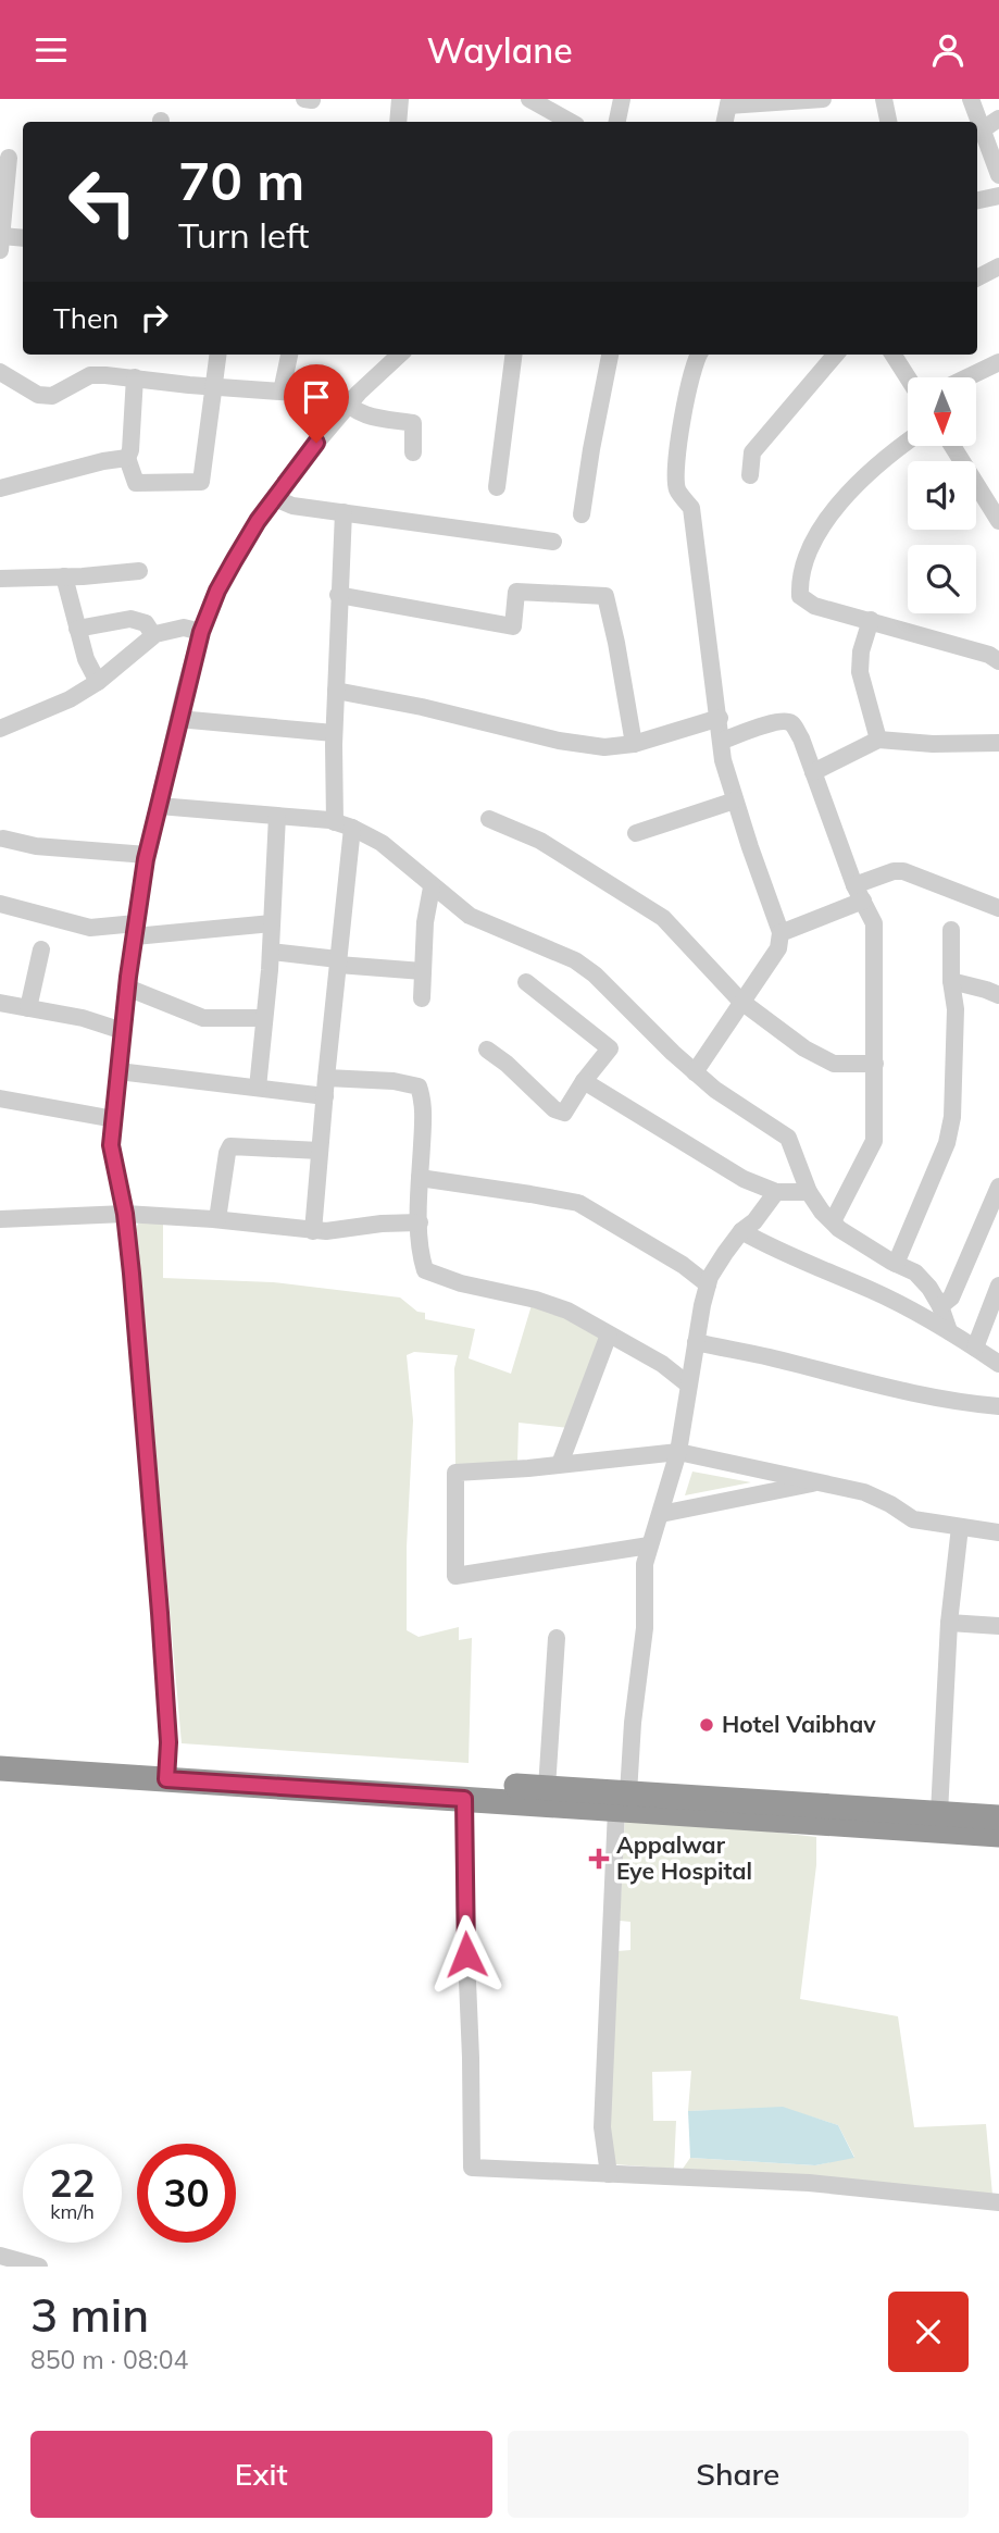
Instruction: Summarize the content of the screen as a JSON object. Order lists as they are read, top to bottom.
{
  "places": {
    "other": ["Hotel Vaibhav"],
    "health": ["Appalwar Eye Hospital"]
  },
  "north": "bottom",
  "page": {
    "header": "Waylane",
    "turn": ["70 m", "Turn left"],
    "then": "Then",
    "speed": "22 km/h",
    "limit": "30",
    "heading": ["3 min", "850 m · 08:04"],
    "buttons": ["Exit", "Share"]
  }
}
